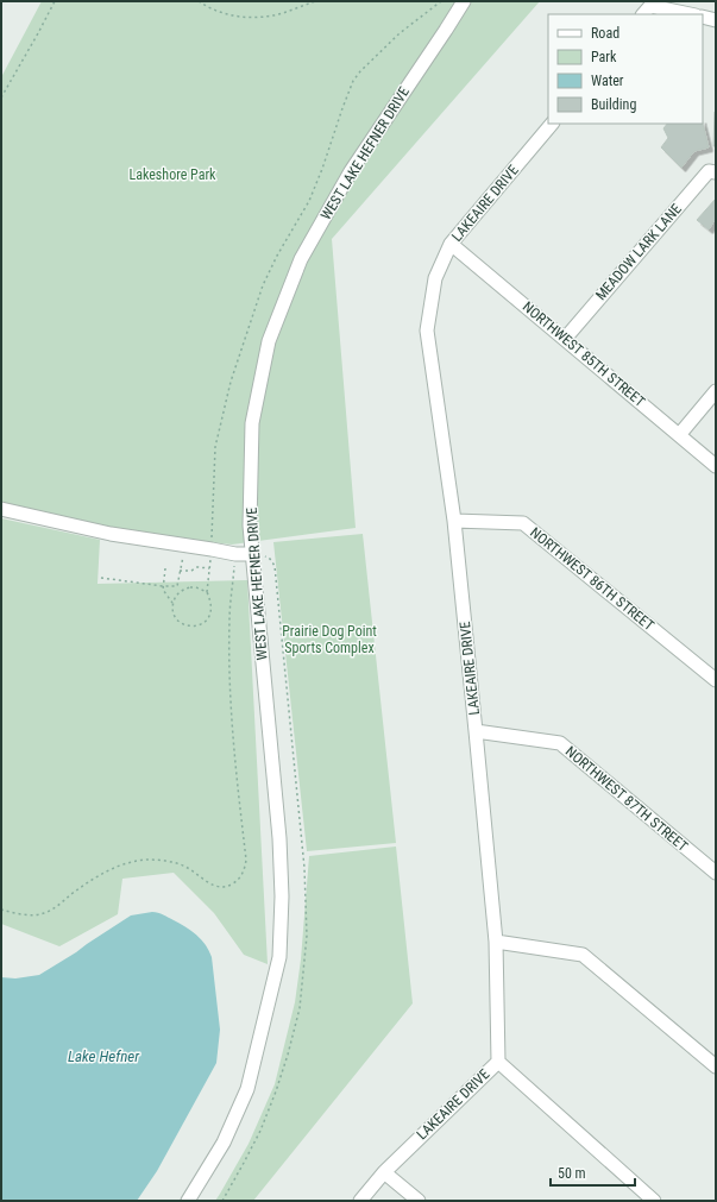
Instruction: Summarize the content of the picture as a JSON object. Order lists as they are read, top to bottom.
{
  "streets": {
    "street": [
      "WEST LAKE HEFNER DRIVE",
      "LAKEAIRE DRIVE",
      "MEADOW LARK LANE",
      "NORTHWEST 85TH STREET",
      "NORTHWEST 86TH STREET",
      "NORTHWEST 87TH STREET"
    ]
  },
  "crossings": [
    ["LAKEAIRE DRIVE", "NORTHWEST 85TH STREET"],
    ["LAKEAIRE DRIVE", "NORTHWEST 86TH STREET"],
    ["LAKEAIRE DRIVE", "NORTHWEST 87TH STREET"],
    ["MEADOW LARK LANE", "NORTHWEST 85TH STREET"]
  ],
  "water": ["Lake Hefner"],
  "parks": ["Lakeshore Park", "Prairie Dog Point Sports Complex"],
  "legend": [
    "Road",
    "Park",
    "Water",
    "Building"
  ],
  "scale_bar": "50 m"
}
